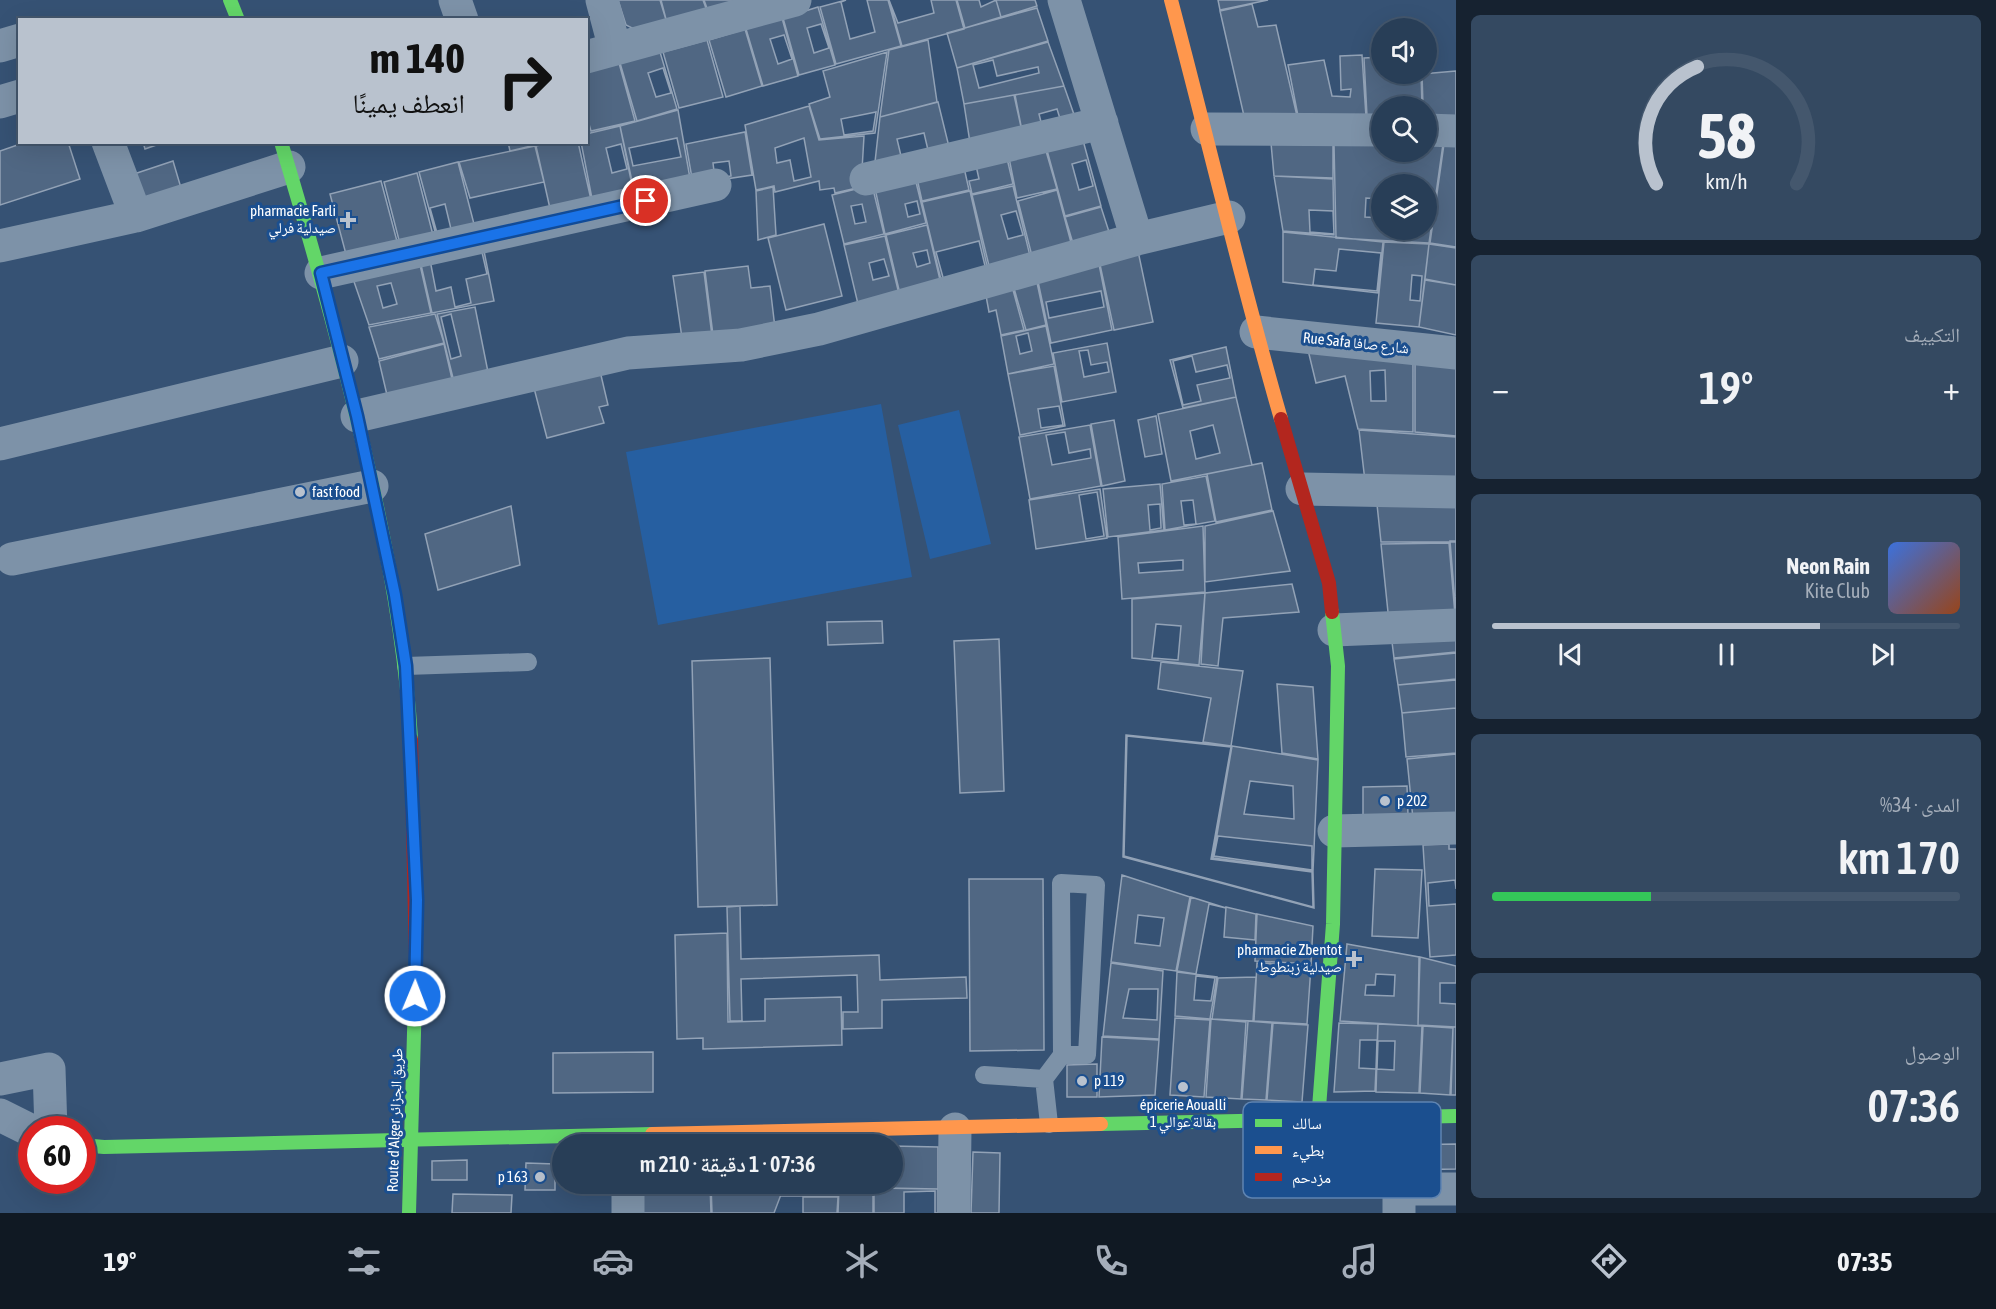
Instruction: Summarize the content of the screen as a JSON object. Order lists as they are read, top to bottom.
{
  "streets": {
    "street": ["Rue Safa شارع صافا", "Route d'Alger طريق الجزائر"]
  },
  "places": {
    "health": ["pharmacie Farli صيدلية فرلي", "pharmacie Zbentot صيدلية زبنطوط"],
    "other": [
      "fast food",
      "p 202",
      "p 119",
      "épicerie Aoualli 1 بقالة عوالي",
      "p 163"
    ]
  },
  "legend": ["سالك", "بطيء", "مزدحم"],
  "page": {
    "turn": ["140 m", "انعطف يمينًا"],
    "tile": [
      "التكييف",
      ["المدى · 34%", "170 km"],
      ["الوصول", "07:36"]
    ],
    "heat": ["−", "19°", "+"],
    "song": ["Neon Rain", "Kite Club"],
    "limit": "60",
    "trip": "07:36 · 1 دقيقة · 210 m",
    "tabs": ["07:35", "19°"],
    "gauge": ["58", "km/h"]
  }
}
